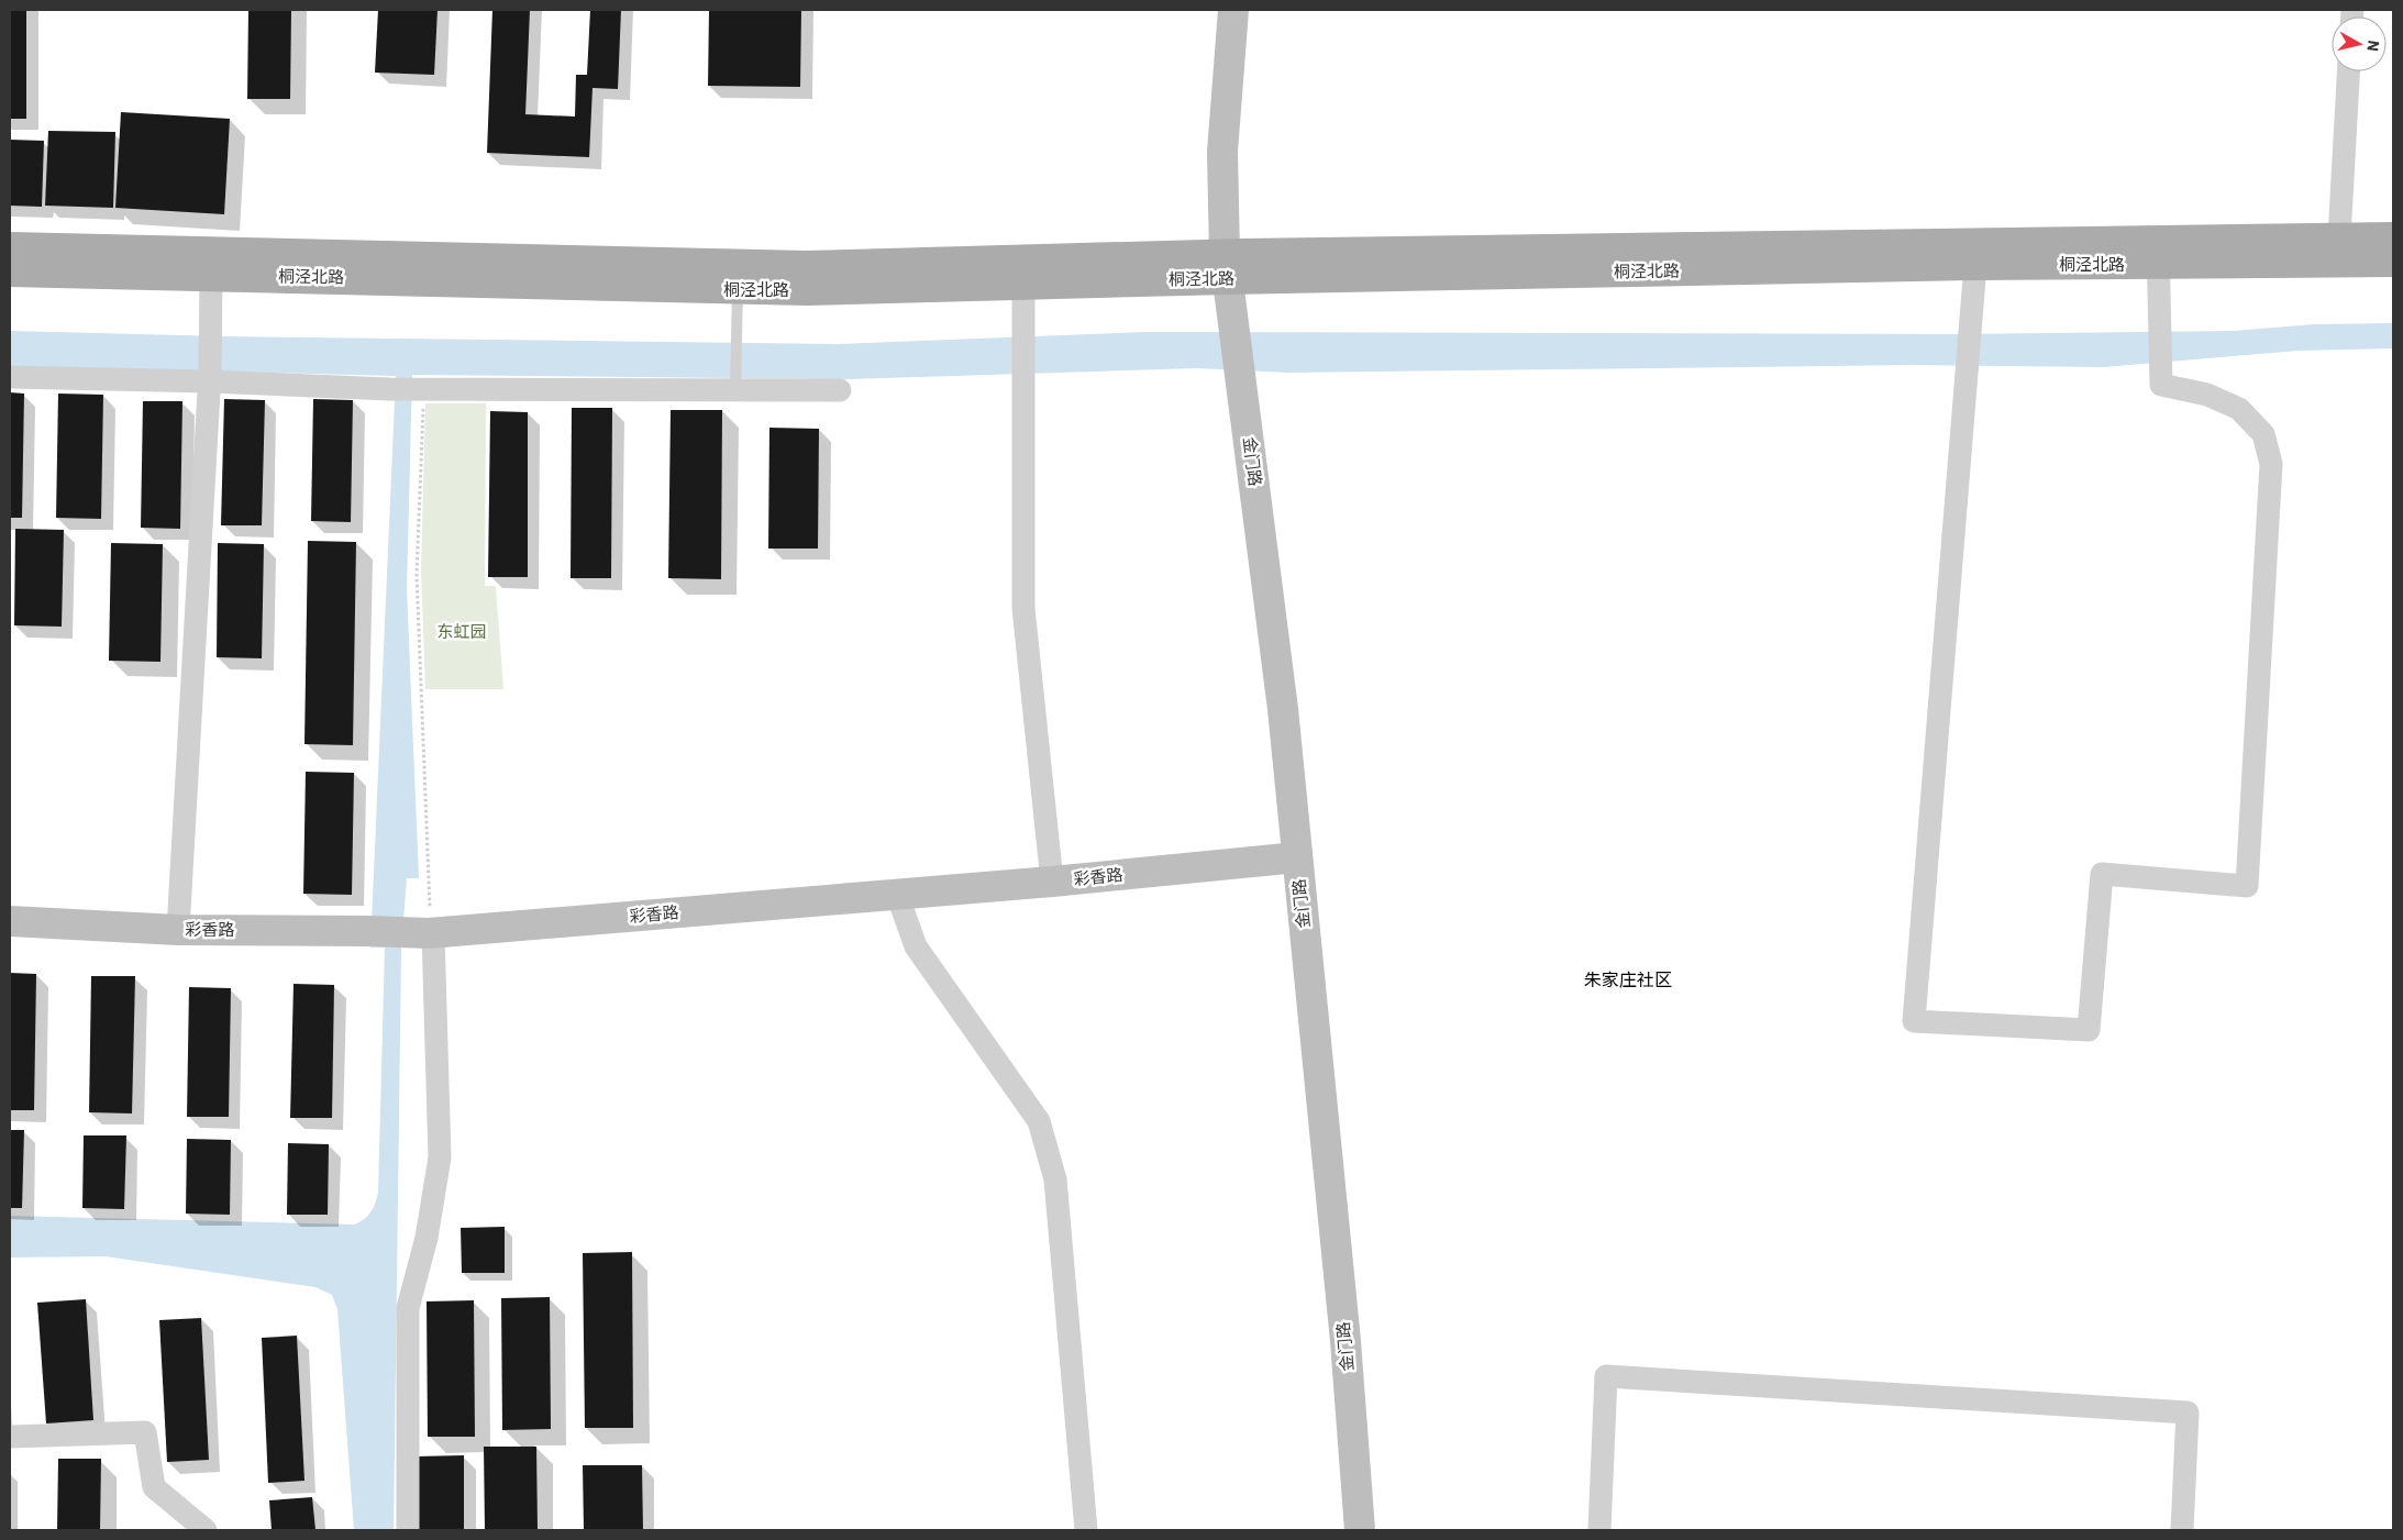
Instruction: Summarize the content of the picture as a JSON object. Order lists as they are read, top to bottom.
{
  "streets": {
    "main road": ["桐泾北路", "金门路", "彩香路"]
  },
  "crossings": [
    ["桐泾北路", "金门路"],
    ["金门路", "彩香路"]
  ],
  "districts": ["朱家庄社区"],
  "parks": ["东虹园"],
  "north": "right"
}
